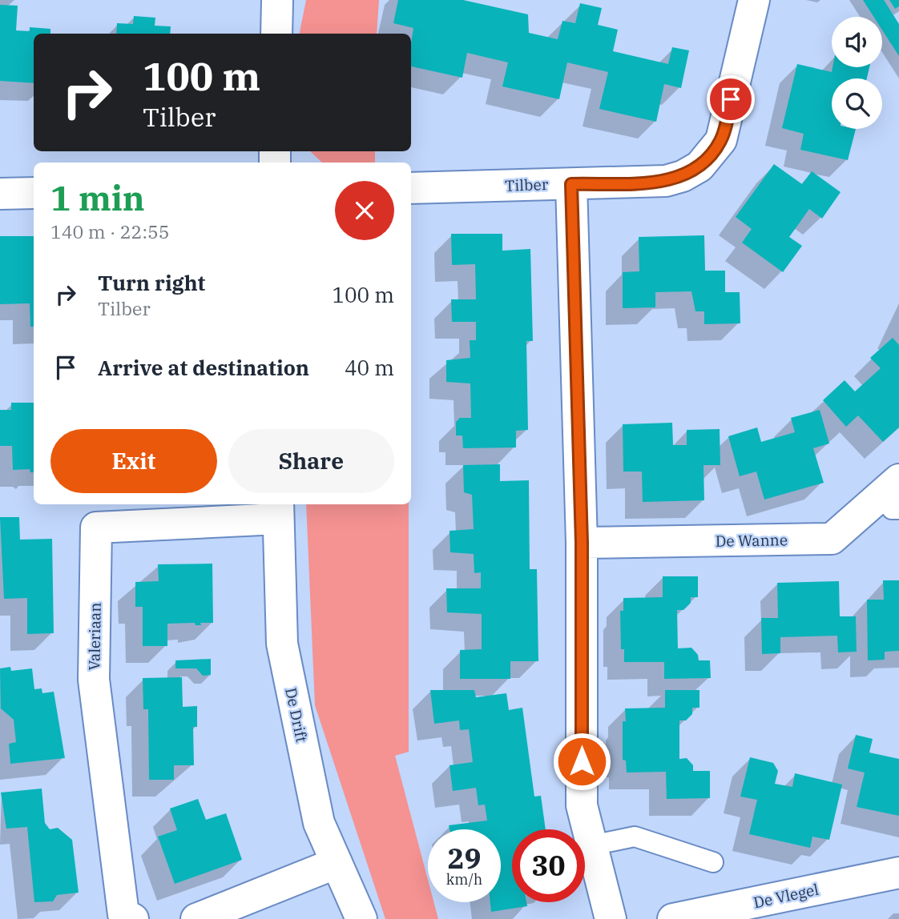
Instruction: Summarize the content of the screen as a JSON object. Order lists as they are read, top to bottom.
{
  "streets": {
    "street": [
      "Tilber",
      "De Wanne",
      "Valeriaan",
      "De Drift",
      "De Vlegel"
    ]
  },
  "crossings": [
    ["Valeriaan", "De Drift"]
  ],
  "page": {
    "turn": ["100 m", "Tilber"],
    "heading": ["1 min", "140 m · 22:55"],
    "list": [
      {
        "name": "Turn right",
        "note": "Tilber",
        "value": "100 m"
      },
      {
        "name": "Arrive at destination",
        "value": "40 m"
      }
    ],
    "buttons": ["Exit", "Share"],
    "speed": "29 km/h",
    "limit": "30"
  }
}
